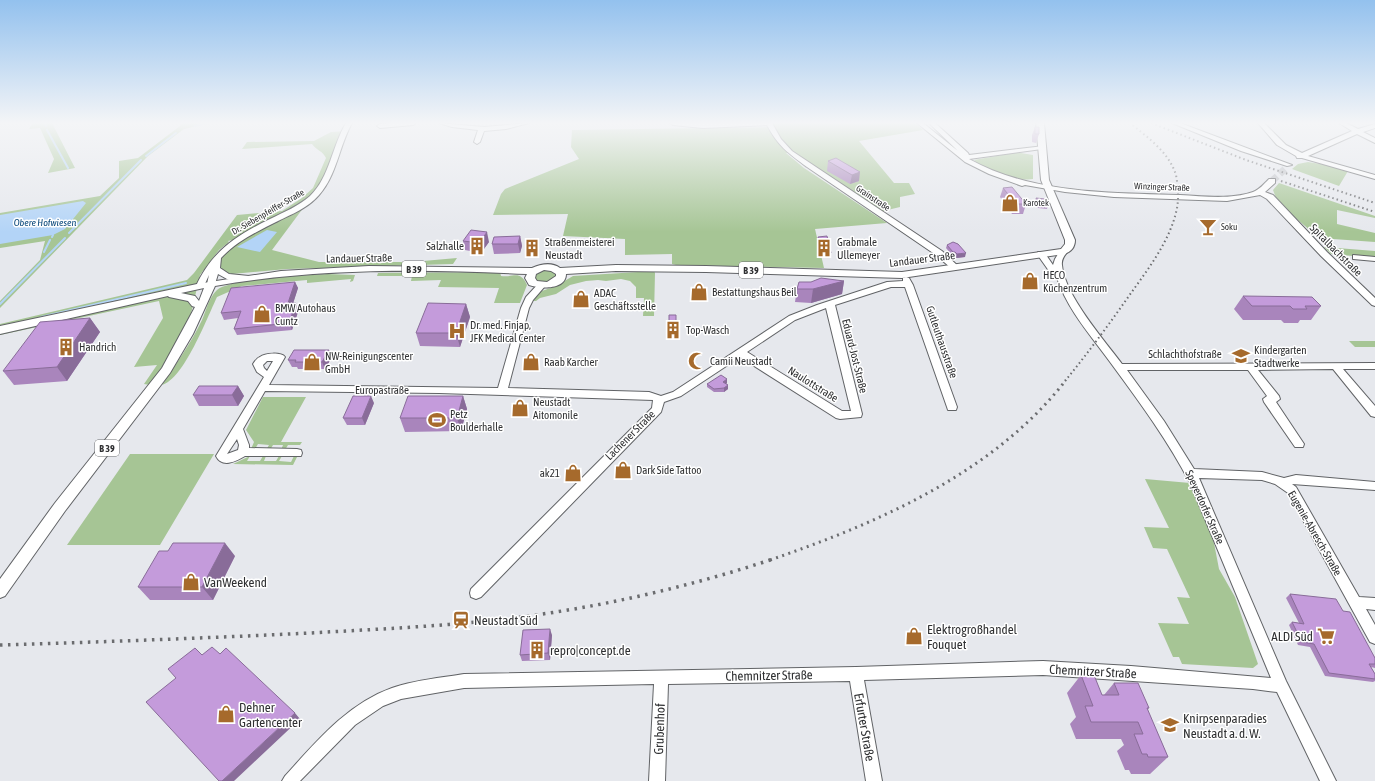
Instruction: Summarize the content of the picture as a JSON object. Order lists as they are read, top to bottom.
{
  "streets": {
    "main road": ["Landauer Straße", "B 39"],
    "street": [
      "Winzinger Straße",
      "Grainstraße",
      "Dr.-Siebenpfeiffer-Straße",
      "Spitalbachstraße",
      "Gutleuthausstraße",
      "Schlachthofstraße",
      "Eduard-Jost-Straße",
      "Naulottstraße",
      "Europastraße",
      "Lachener Straße",
      "Speyerdorfer Straße",
      "Eugenie-Abresch-Straße",
      "Chemnitzer Straße",
      "Erfurter Straße",
      "Grubenhof"
    ]
  },
  "crossings": [
    ["Winzinger Straße", "Spitalbachstraße"],
    ["Grainstraße", "Landauer Straße"],
    ["Dr.-Siebenpfeiffer-Straße", "Landauer Straße"],
    ["Dr.-Siebenpfeiffer-Straße", "B 39"],
    ["Landauer Straße", "B 39"],
    ["Landauer Straße", "Gutleuthausstraße"],
    ["Landauer Straße", "Lachener Straße"],
    ["Landauer Straße", "Speyerdorfer Straße"],
    ["Schlachthofstraße", "Speyerdorfer Straße"],
    ["Eduard-Jost-Straße", "Naulottstraße"],
    ["Eduard-Jost-Straße", "Lachener Straße"],
    ["Naulottstraße", "Lachener Straße"],
    ["Europastraße", "Lachener Straße"],
    ["Speyerdorfer Straße", "Eugenie-Abresch-Straße"],
    ["Speyerdorfer Straße", "Chemnitzer Straße"],
    ["Chemnitzer Straße", "Erfurter Straße"],
    ["Chemnitzer Straße", "Grubenhof"]
  ],
  "water": ["Obere Hofwiesen"],
  "places": {
    "shop": [
      "Karotek",
      "HECO Küchenzentrum",
      "Bestattungshaus Beil",
      "ADAC Geschäftsstelle",
      "BMW Autohaus Cuntz",
      "NW-Reinigungscenter GmbH",
      "Raab Karcher",
      "Neustadt Aitomonile",
      "Dark Side Tattoo",
      "ak21",
      "VanWeekend",
      "Elektrogroßhandel Fouquet",
      "Dehner Gartencenter"
    ],
    "bar": ["Soku"],
    "building": [
      "Salzhalle",
      "Straßenmeisterei Neustadt",
      "Grabmale Ullemeyer",
      "Top-Wasch",
      "Handrich",
      "repro|concept.de"
    ],
    "hospital": ["Dr. med. Finjap, JFK Medical Center"],
    "school or university": ["Kindergarten Stadtwerke", "Knirpsenparadies Neustadt a. d. W."],
    "mosque": ["Camii Neustadt"],
    "sports": ["Petz Boulderhalle"],
    "station": ["Neustadt Süd"],
    "supermarket": ["ALDI Süd"]
  }
}
